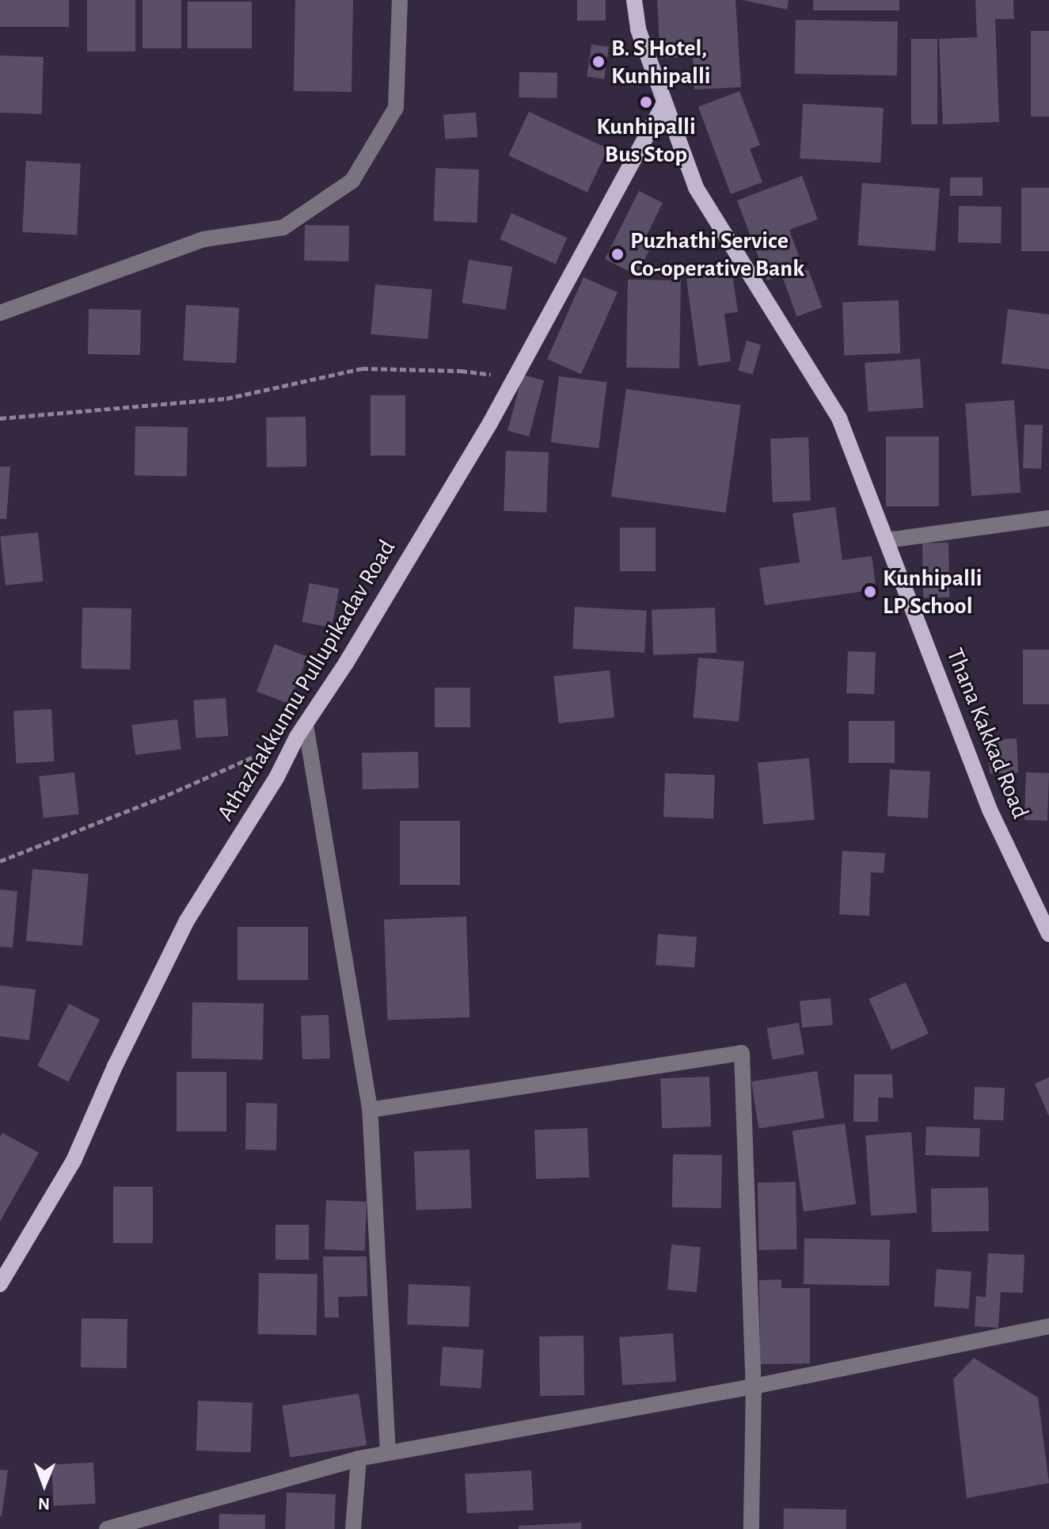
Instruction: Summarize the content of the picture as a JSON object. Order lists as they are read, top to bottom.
{
  "streets": {
    "main road": ["Athazhakkunnu Pullupikadav Road", "Thana Kakkad Road"]
  },
  "crossings": [
    ["Athazhakkunnu Pullupikadav Road", "Thana Kakkad Road"]
  ],
  "places": [
    "B. S Hotel, Kunhipalli",
    "Kunhipalli Bus Stop",
    "Puzhathi Service Co-operative Bank",
    "Kunhipalli LP School"
  ],
  "north": "bottom"
}
